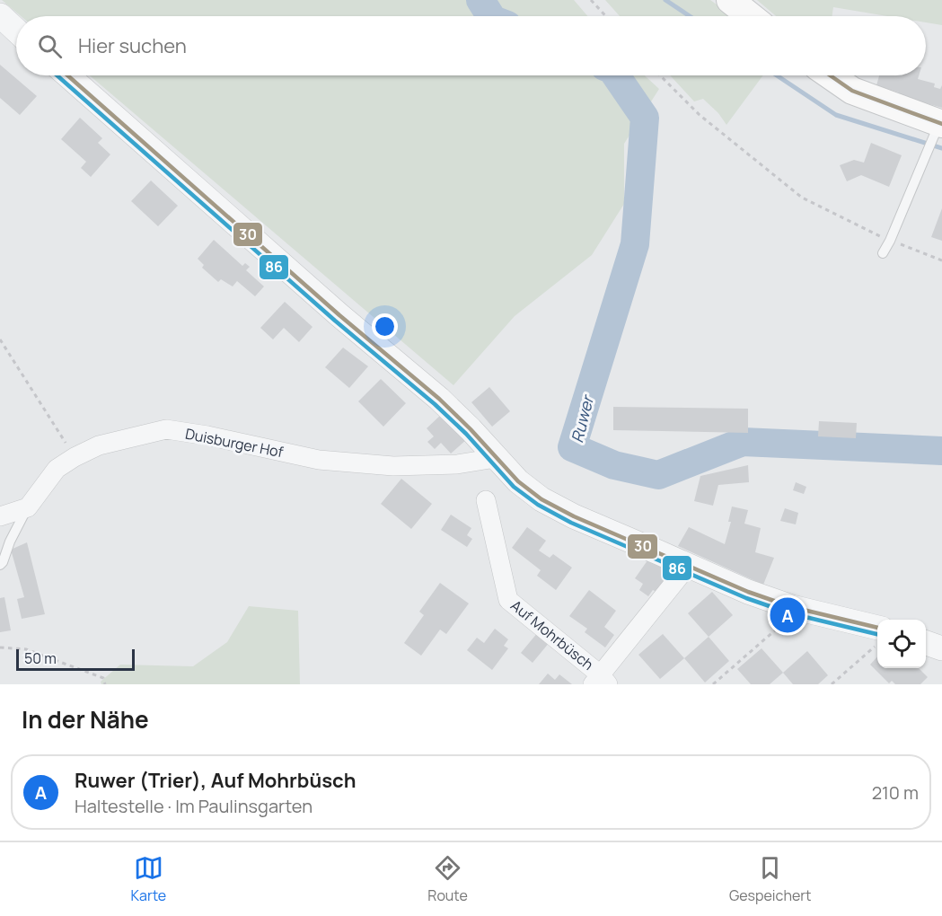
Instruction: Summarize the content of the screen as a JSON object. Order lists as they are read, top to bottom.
{
  "streets": {
    "street": ["Duisburger Hof", "Auf Mohrbüsch"]
  },
  "water": ["Ruwer"],
  "lines": ["transit line 30", "transit line 86"],
  "scale_bar": "50 m",
  "page": {
    "search": "Hier suchen",
    "pins": "A",
    "scale": "50 m",
    "heading": "In der Nähe",
    "list": [
      {
        "mark": "A",
        "name": "Ruwer (Trier), Auf Mohrbüsch",
        "note": "Haltestelle · Im Paulinsgarten",
        "value": "210 m"
      }
    ],
    "nav": ["Karte", "Route", "Gespeichert"]
  }
}
